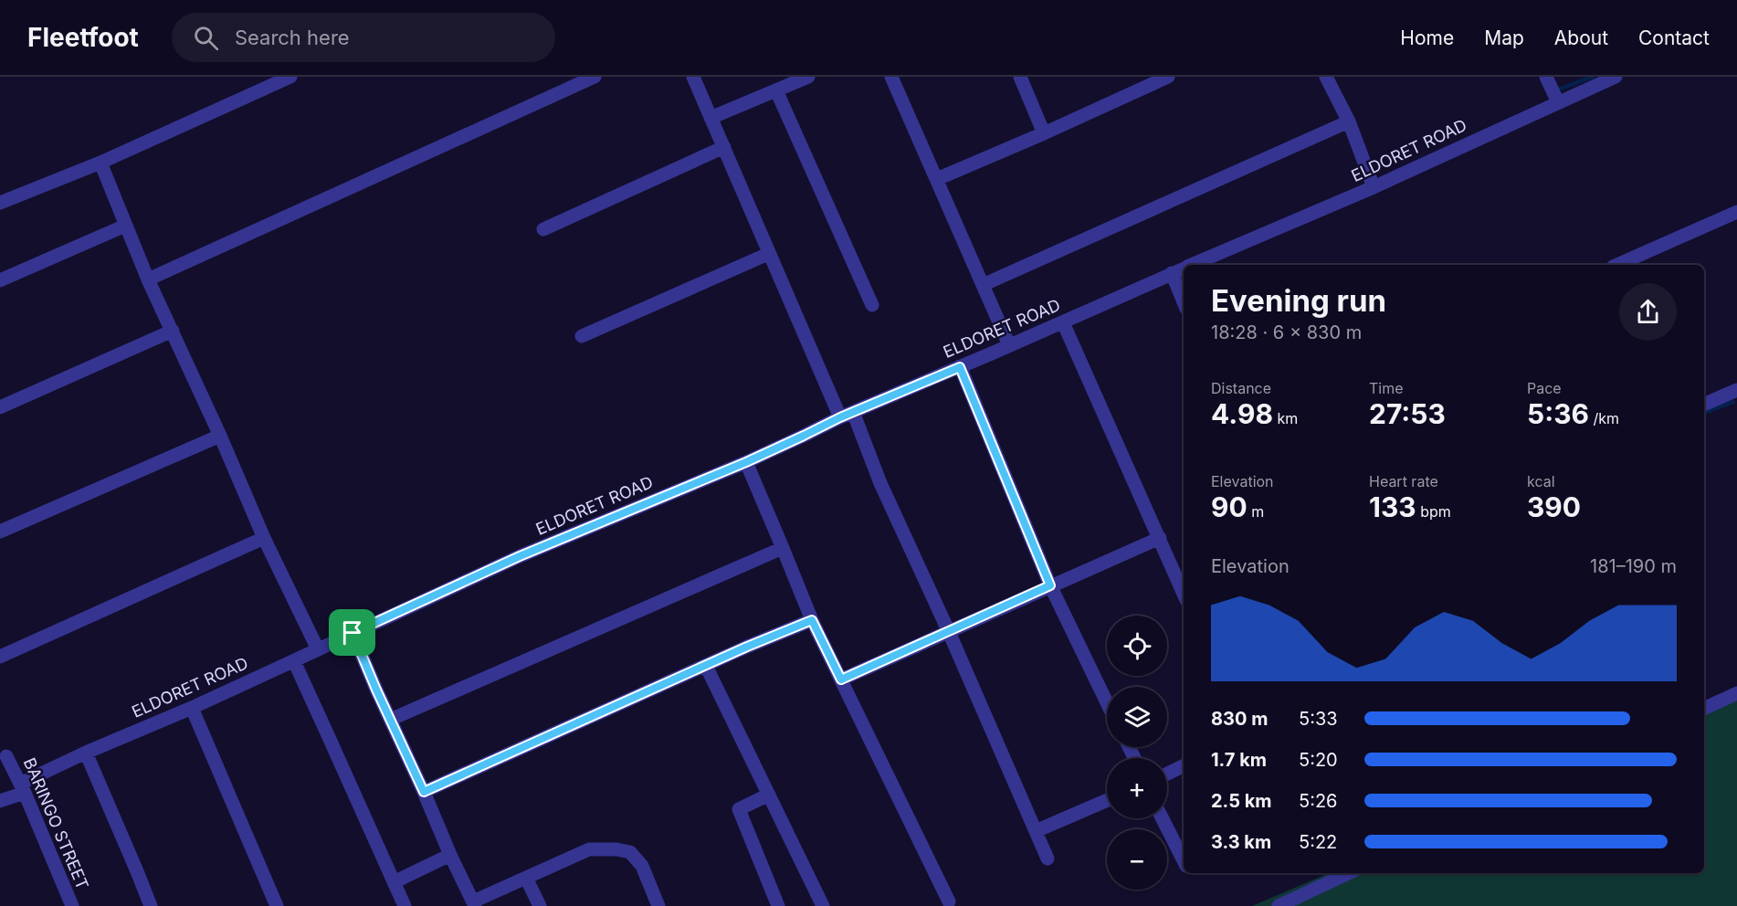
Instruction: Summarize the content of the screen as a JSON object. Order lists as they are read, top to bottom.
{
  "streets": {
    "street": ["ELDORET ROAD", "BARINGO STREET"]
  },
  "crossings": [
    ["ELDORET ROAD", "BARINGO STREET"]
  ],
  "page": {
    "header": "Fleetfoot",
    "search": "Search here",
    "nav": [
      "Home",
      "Map",
      "About",
      "Contact"
    ],
    "heading": ["Evening run", "18:28 · 6 × 830 m"],
    "stats": [
      ["Distance", "4.98 km"],
      ["Time", "27:53"],
      ["Pace", "5:36 /km"],
      ["Elevation", "90 m"],
      ["Heart rate", "133 bpm"],
      ["kcal", "390"]
    ],
    "chart": ["Elevation", "181–190 m"],
    "map_buttons": ["+", "−"],
    "list": [
      {
        "name": "830 m",
        "note": "5:33"
      },
      {
        "name": "1.7 km",
        "note": "5:20"
      },
      {
        "name": "2.5 km",
        "note": "5:26"
      },
      {
        "name": "3.3 km",
        "note": "5:22"
      }
    ]
  }
}
